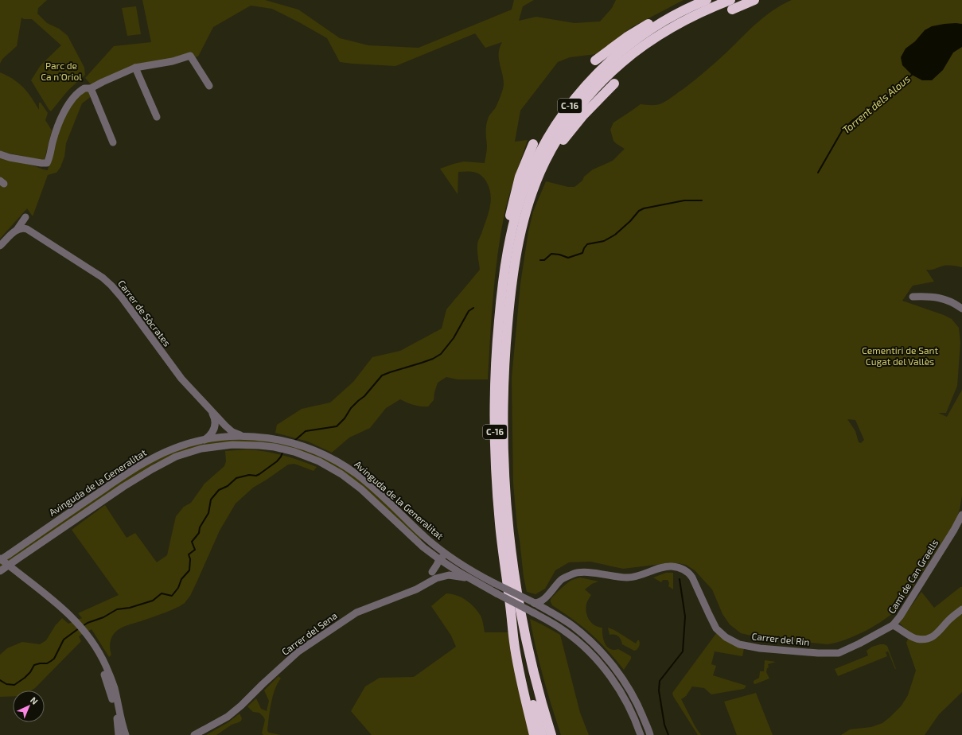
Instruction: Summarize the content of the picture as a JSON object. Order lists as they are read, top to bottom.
{
  "streets": {
    "highway": ["C-16"],
    "street": [
      "Carrer de Sòcrates",
      "Avinguda de la Generalitat",
      "Camí de Can Graells",
      "Carrer del Sena",
      "Carrer del Rin"
    ]
  },
  "crossings": [
    ["Carrer de Sòcrates", "Avinguda de la Generalitat"],
    ["Avinguda de la Generalitat", "Carrer del Sena"],
    ["Avinguda de la Generalitat", "Carrer del Rin"],
    ["Camí de Can Graells", "Carrer del Rin"]
  ],
  "water": ["Torrent dels Alous"],
  "parks": ["Parc de Ca n'Oriol", "Cementiri de Sant Cugat del Vallès"],
  "north": "top right"
}
